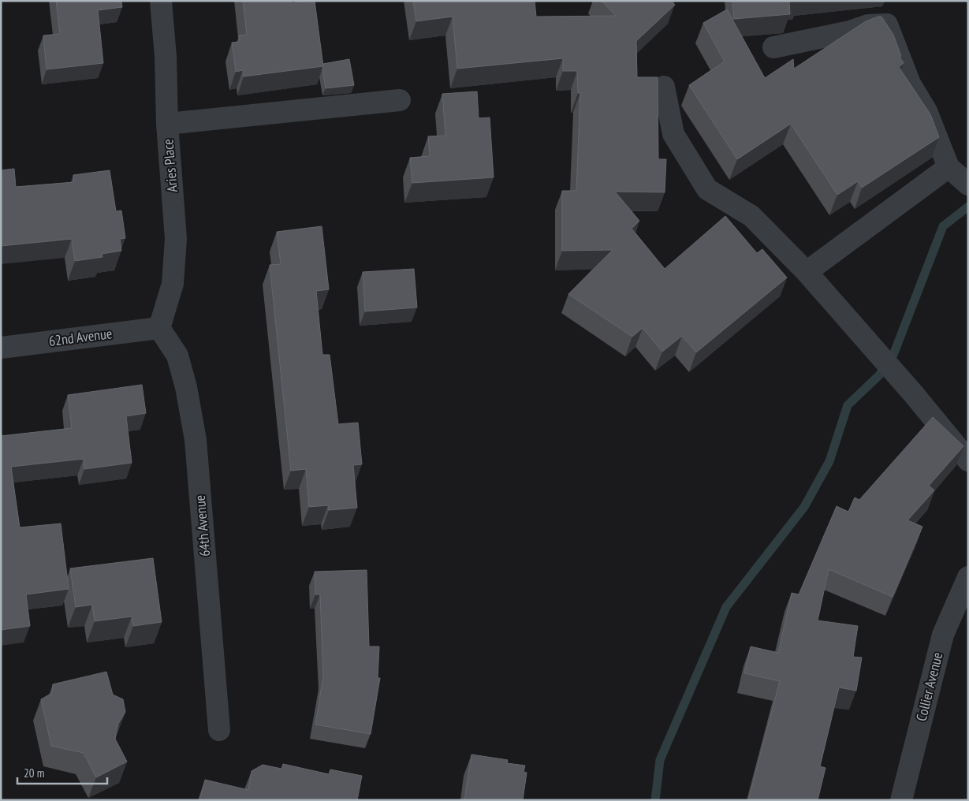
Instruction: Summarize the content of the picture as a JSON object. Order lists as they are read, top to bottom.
{
  "streets": {
    "street": [
      "Aries Place",
      "62nd Avenue",
      "64th Avenue",
      "Collier Avenue"
    ]
  },
  "crossings": [
    ["Aries Place", "62nd Avenue"],
    ["Aries Place", "64th Avenue"],
    ["62nd Avenue", "64th Avenue"]
  ],
  "scale_bar": "20 m"
}
